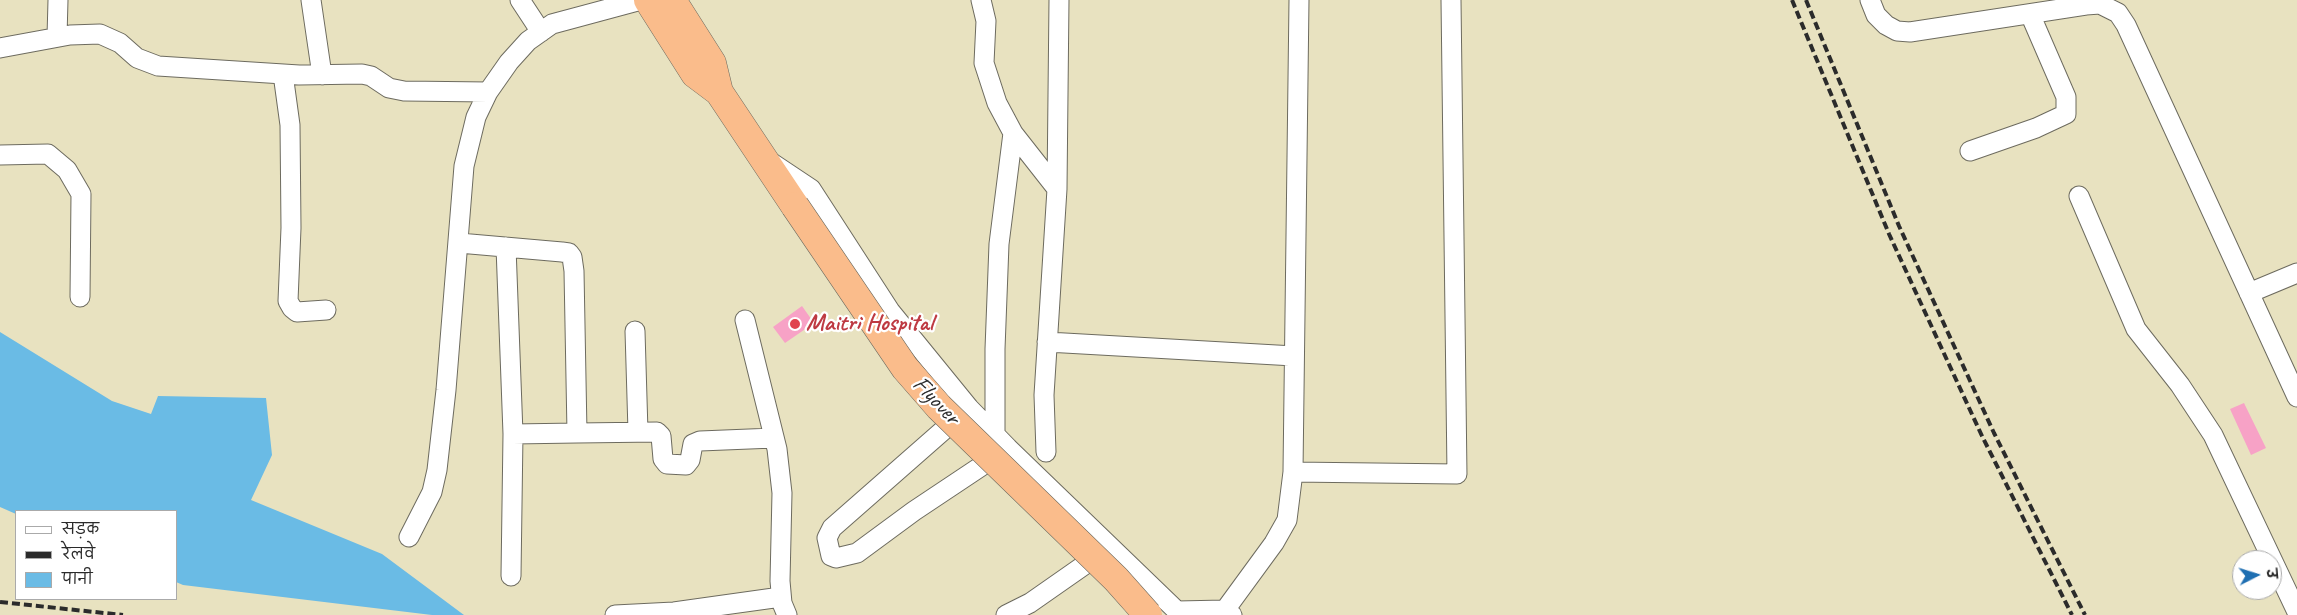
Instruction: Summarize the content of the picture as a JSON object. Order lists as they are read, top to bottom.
{
  "streets": {
    "highway": ["Flyover"]
  },
  "places": ["Maitri Hospital"],
  "legend": ["सड़क", "रेलवे", "पानी"],
  "north": "right"
}
